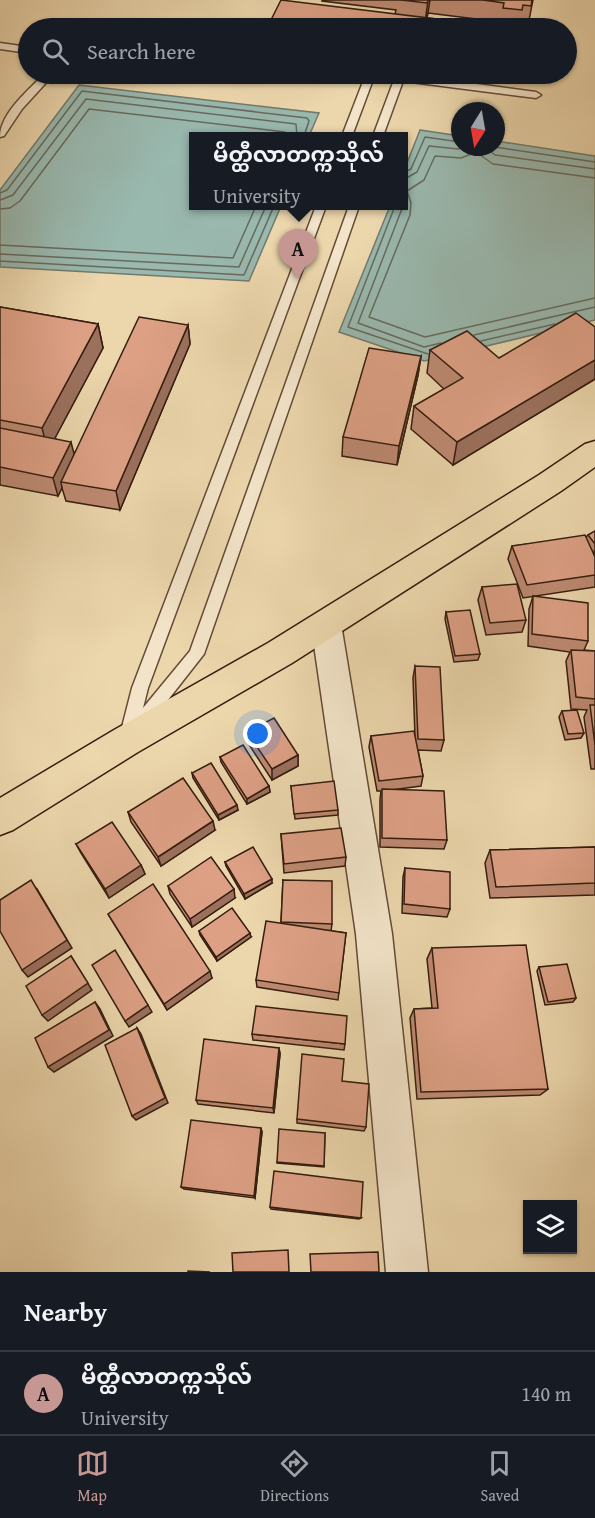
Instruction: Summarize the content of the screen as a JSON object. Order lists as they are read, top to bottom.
{
  "north": "bottom",
  "page": {
    "search": "Search here",
    "popup": ["မိတ္ထီလာတက္ကသိုလ်", "University"],
    "pins": "A",
    "heading": "Nearby",
    "list": [
      {
        "mark": "A",
        "name": "မိတ္ထီလာတက္ကသိုလ်",
        "note": "University",
        "value": "140 m"
      }
    ],
    "nav": ["Map", "Directions", "Saved"]
  }
}
